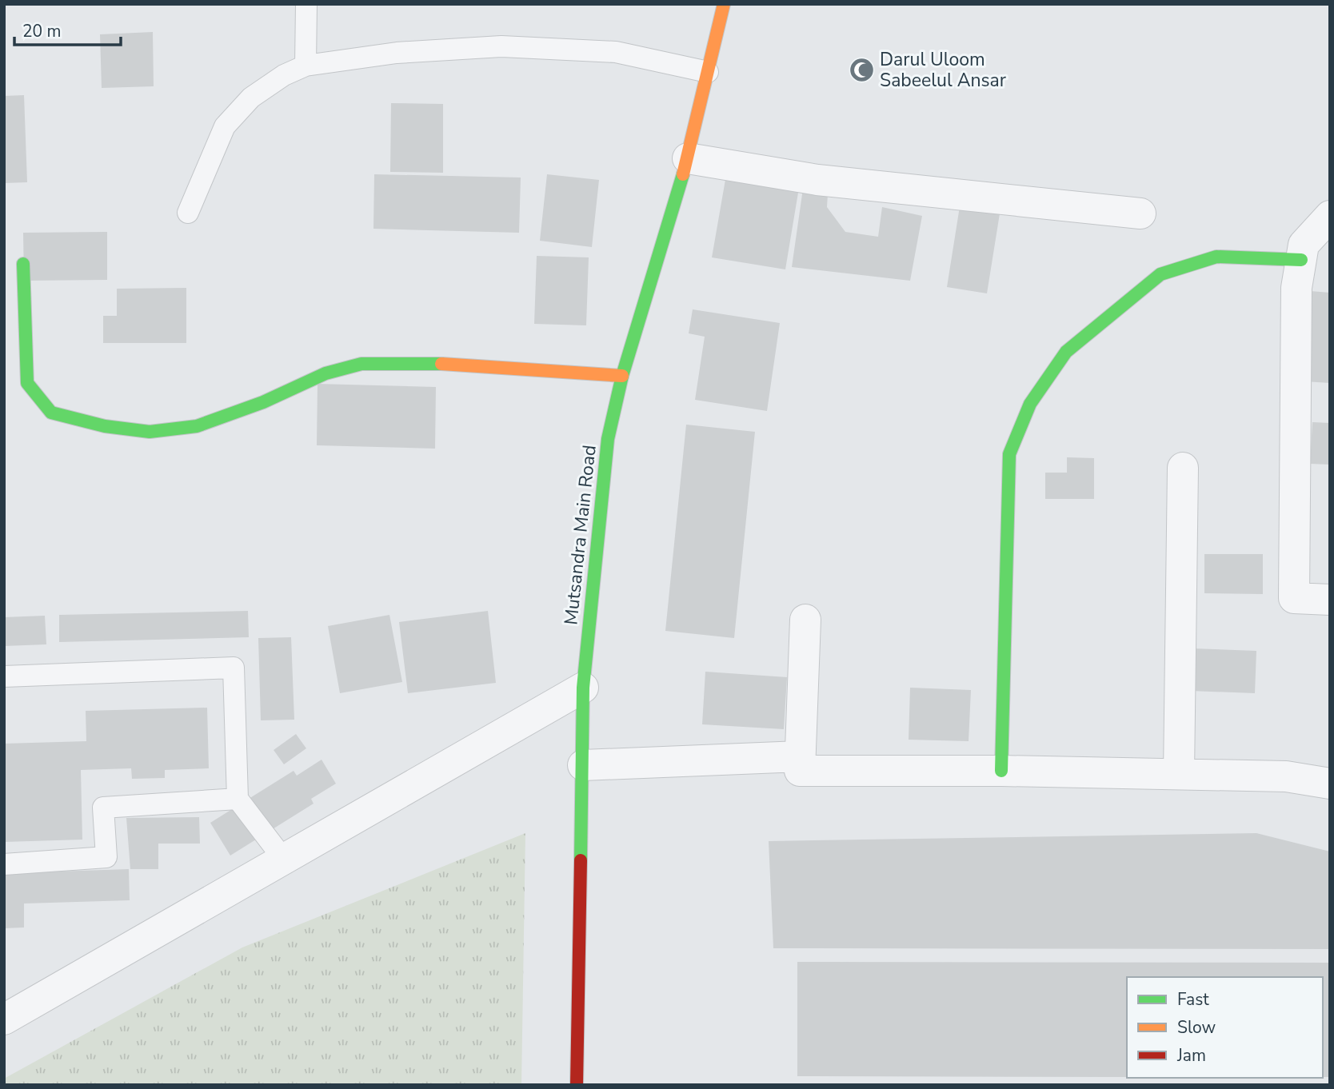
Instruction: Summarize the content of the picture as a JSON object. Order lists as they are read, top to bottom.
{
  "streets": {
    "street": ["Mutsandra Main Road"]
  },
  "places": {
    "mosque": ["Darul Uloom Sabeelul Ansar"]
  },
  "legend": ["Fast", "Slow", "Jam"],
  "scale_bar": "20 m"
}
